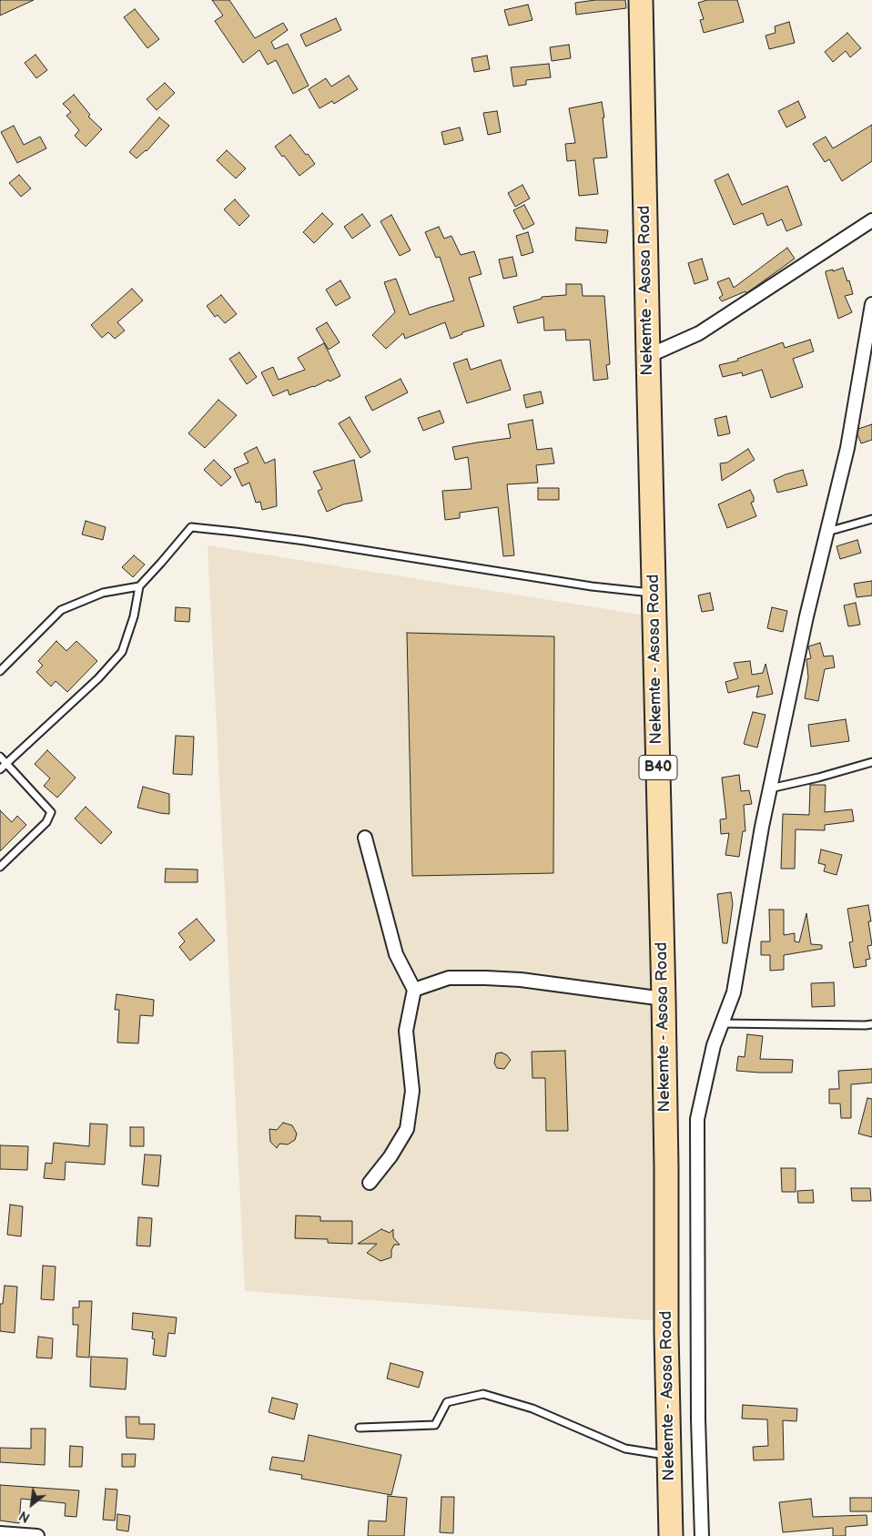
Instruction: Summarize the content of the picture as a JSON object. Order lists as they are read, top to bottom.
{
  "streets": {
    "highway": ["Nekemte - Asosa Road", "B40"]
  },
  "north": "bottom left"
}
